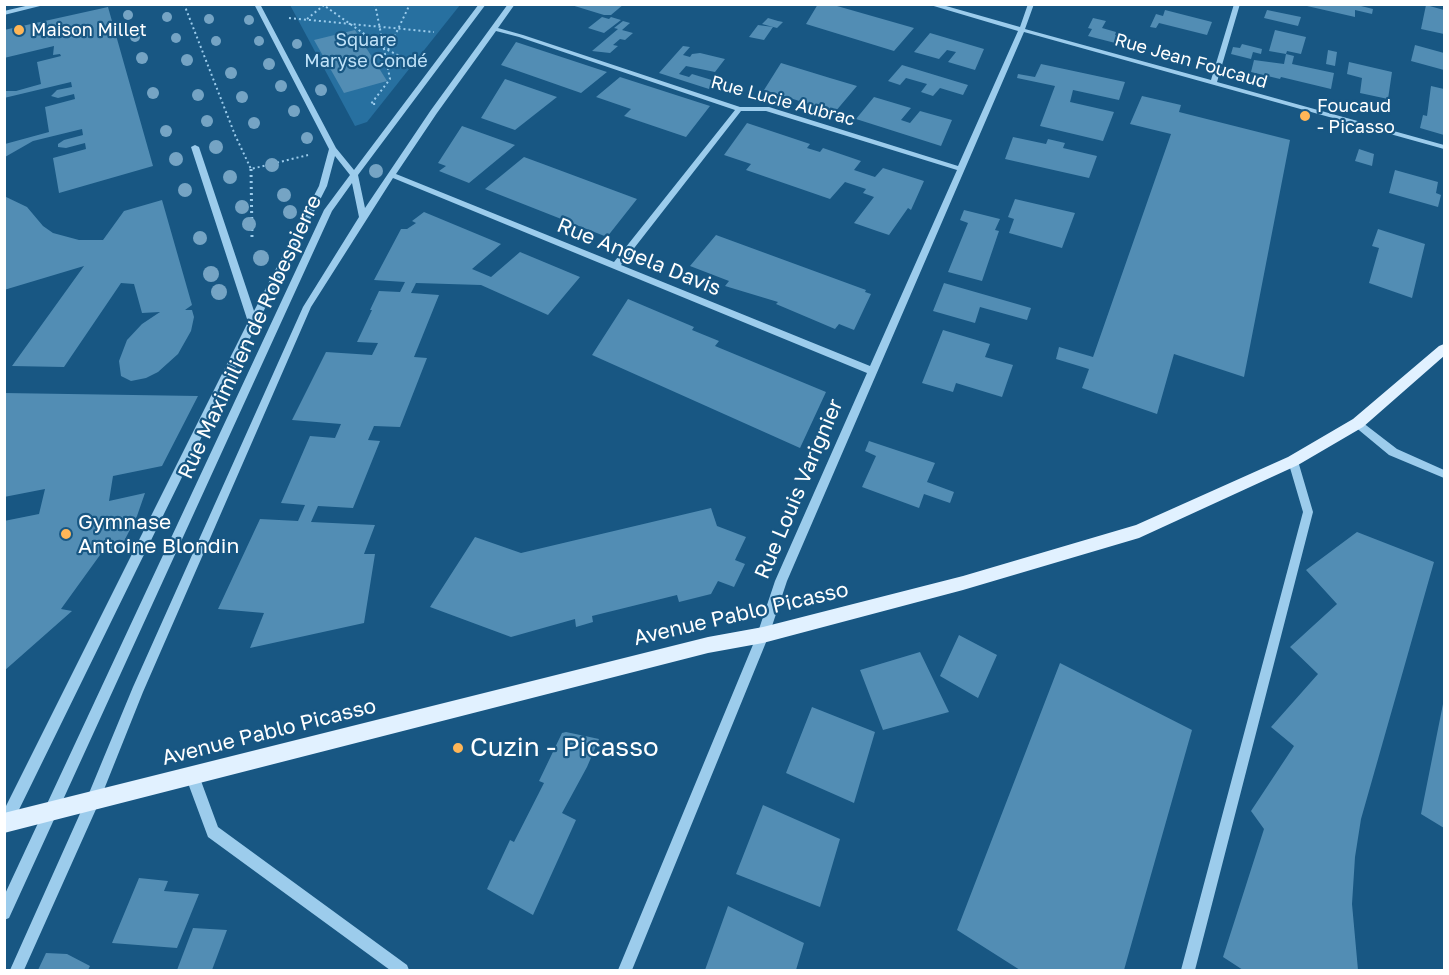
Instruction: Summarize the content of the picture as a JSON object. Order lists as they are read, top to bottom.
{
  "streets": {
    "main road": ["Avenue Pablo Picasso"],
    "street": [
      "Rue Jean Foucaud",
      "Rue Lucie Aubrac",
      "Rue Angela Davis",
      "Rue Maximilien de Robespierre",
      "Rue Louis Varignier"
    ]
  },
  "crossings": [
    ["Rue Jean Foucaud", "Rue Louis Varignier"],
    ["Rue Lucie Aubrac", "Rue Maximilien de Robespierre"],
    ["Rue Lucie Aubrac", "Rue Louis Varignier"],
    ["Rue Angela Davis", "Rue Maximilien de Robespierre"],
    ["Rue Angela Davis", "Rue Louis Varignier"],
    ["Rue Maximilien de Robespierre", "Avenue Pablo Picasso"],
    ["Rue Louis Varignier", "Avenue Pablo Picasso"]
  ],
  "parks": ["Square Maryse Condé"],
  "places": [
    "Maison Millet",
    "Foucaud - Picasso",
    "Gymnase Antoine Blondin",
    "Cuzin - Picasso"
  ]
}
